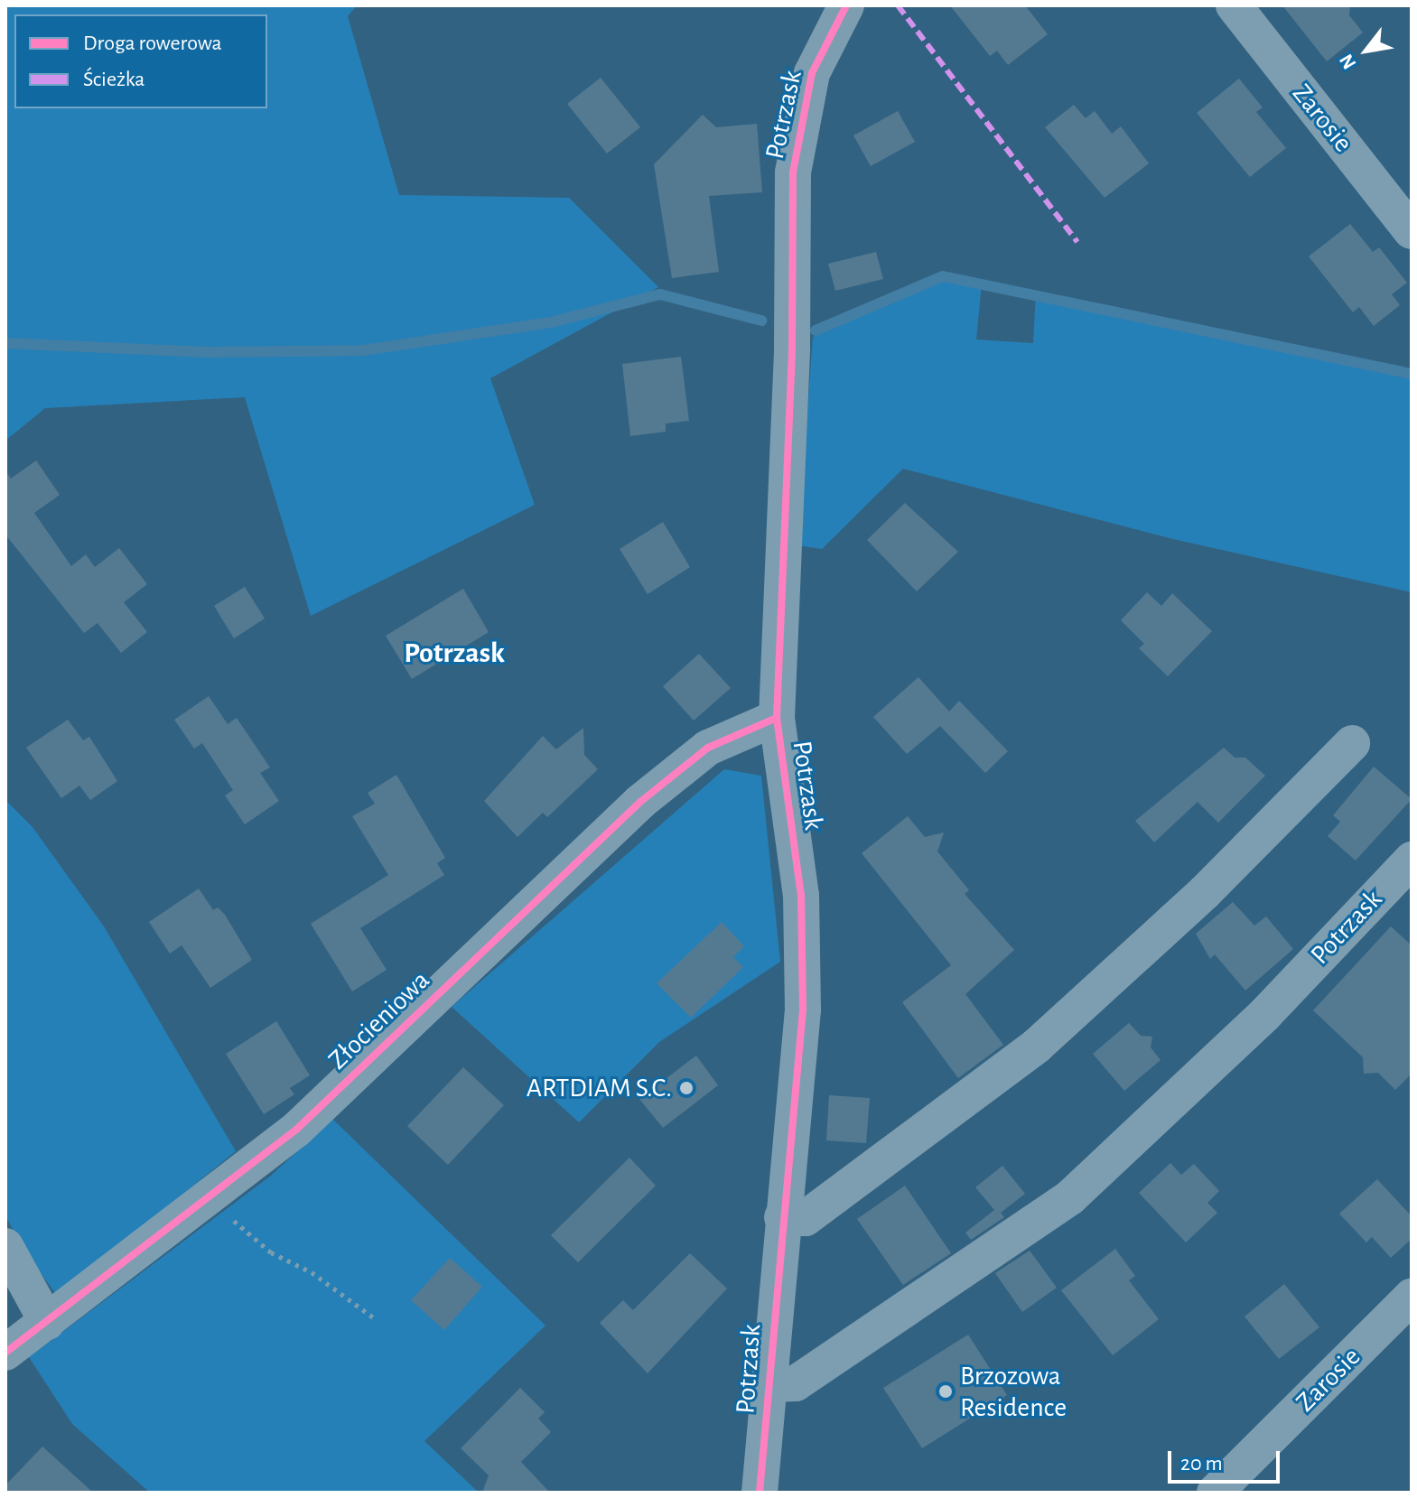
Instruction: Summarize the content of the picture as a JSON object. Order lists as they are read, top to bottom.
{
  "streets": {
    "street": ["Potrzask", "Zarosie", "Złocieniowa"]
  },
  "crossings": [
    ["Potrzask", "Złocieniowa"]
  ],
  "districts": ["Potrzask"],
  "places": ["ARTDIAM S.C.", "Brzozowa Residence"],
  "legend": ["Droga rowerowa", "Ścieżka"],
  "scale_bar": "20 m",
  "north": "bottom left"
}
